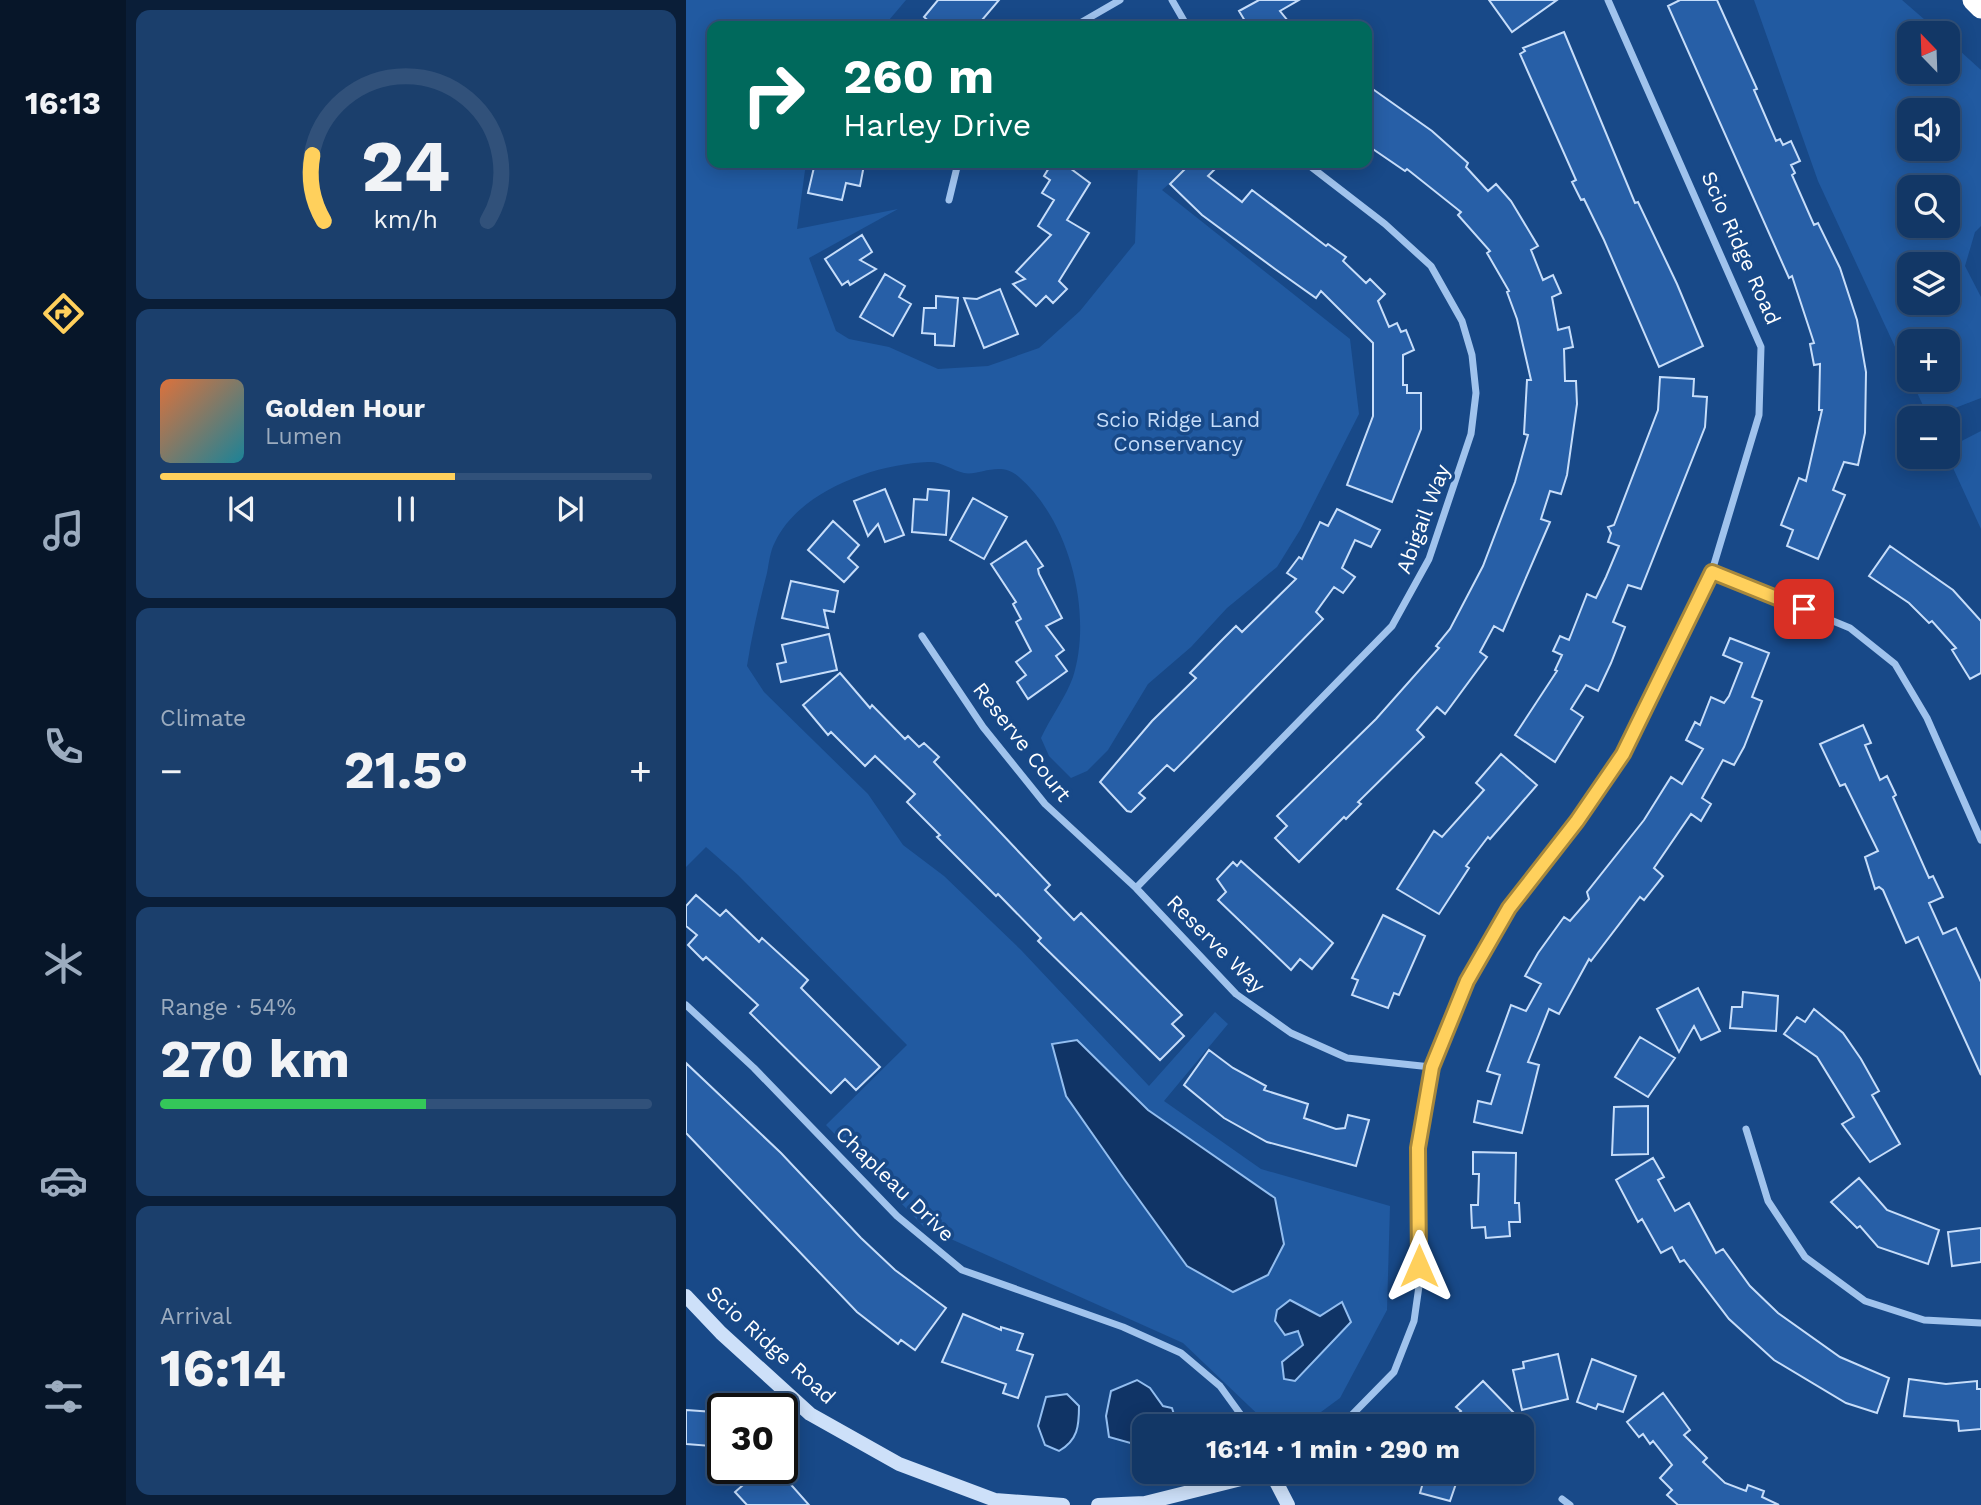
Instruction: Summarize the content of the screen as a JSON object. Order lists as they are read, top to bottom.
{
  "streets": {
    "street": [
      "Scio Ridge Road",
      "Abigail Way",
      "Reserve Court",
      "Reserve Way",
      "Chapleau Drive"
    ]
  },
  "crossings": [
    ["Scio Ridge Road", "Reserve Way"],
    ["Abigail Way", "Reserve Court"],
    ["Abigail Way", "Reserve Way"],
    ["Reserve Court", "Reserve Way"]
  ],
  "parks": ["Scio Ridge Land Conservancy"],
  "north": "top left",
  "page": {
    "tabs": "16:13",
    "map_buttons": ["+", "−"],
    "turn": ["260 m", "Harley Drive"],
    "song": ["Golden Hour", "Lumen"],
    "tile": [
      "Climate",
      ["Range · 54%", "270 km"],
      ["Arrival", "16:14"]
    ],
    "heat": ["−", "21.5°", "+"],
    "limit": "30",
    "trip": "16:14 · 1 min · 290 m",
    "gauge": ["24", "km/h"]
  }
}
